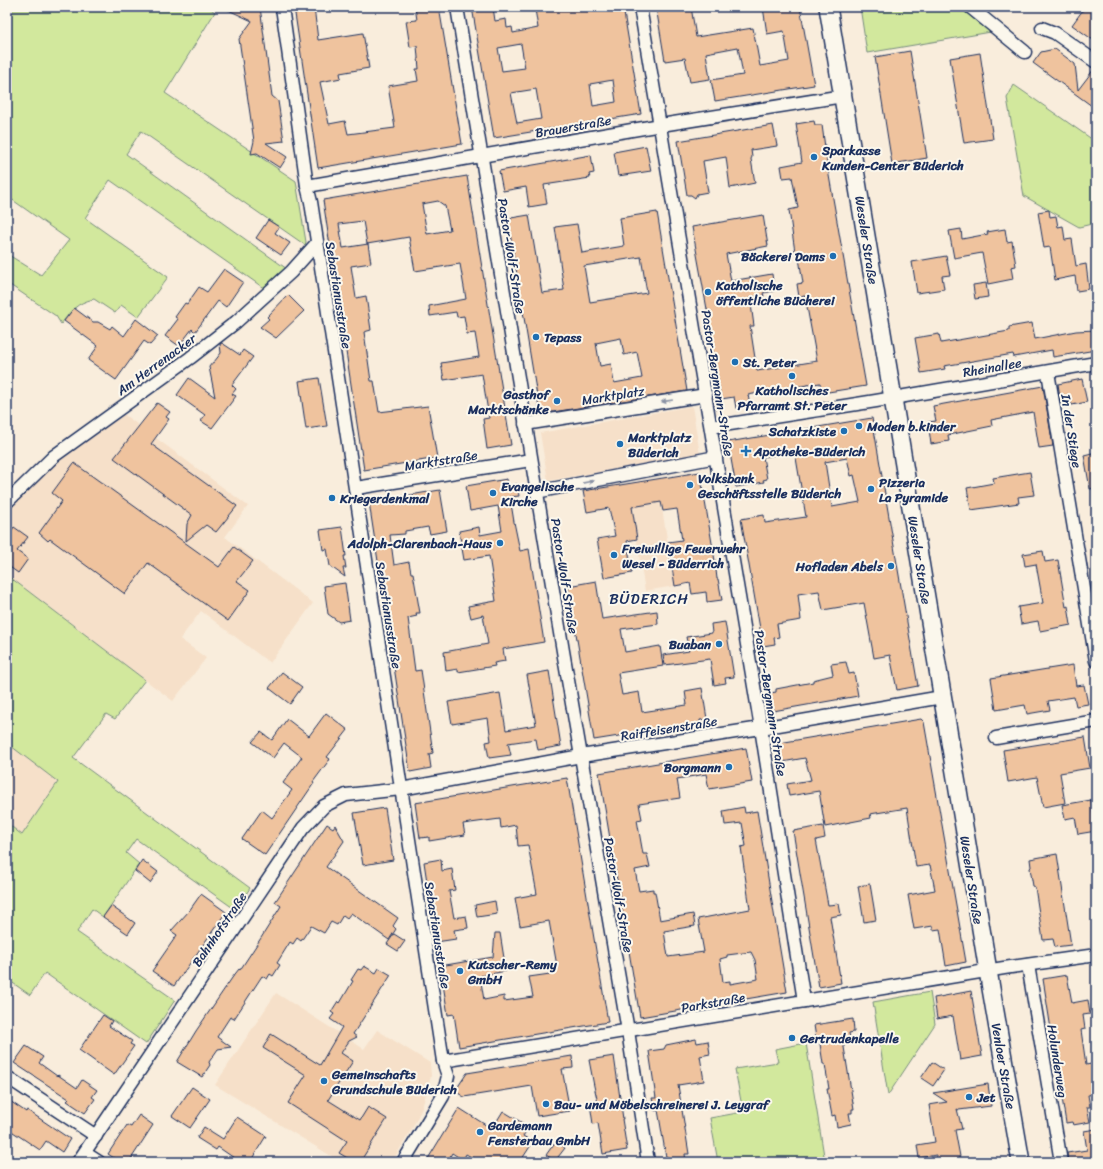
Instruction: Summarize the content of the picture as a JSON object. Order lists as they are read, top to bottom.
{
  "streets": {
    "street": [
      "Brauerstraße",
      "Weseler Straße",
      "Pastor-Wolf-Straße",
      "Sebastianusstraße",
      "Am Herrenacker",
      "Rheinallee",
      "Pastor-Bergmann-Straße",
      "Marktplatz",
      "In der Stiege",
      "Marktstraße",
      "Raiffeisenstraße",
      "Bahnhofstraße",
      "Parkstraße",
      "Holunderweg",
      "Venloer Straße"
    ]
  },
  "crossings": [
    ["Brauerstraße", "Weseler Straße"],
    ["Brauerstraße", "Pastor-Wolf-Straße"],
    ["Brauerstraße", "Sebastianusstraße"],
    ["Brauerstraße", "Pastor-Bergmann-Straße"],
    ["Weseler Straße", "Rheinallee"],
    ["Weseler Straße", "Raiffeisenstraße"],
    ["Weseler Straße", "Parkstraße"],
    ["Weseler Straße", "Venloer Straße"],
    ["Pastor-Wolf-Straße", "Marktplatz"],
    ["Pastor-Wolf-Straße", "Marktstraße"],
    ["Pastor-Wolf-Straße", "Raiffeisenstraße"],
    ["Pastor-Wolf-Straße", "Parkstraße"],
    ["Sebastianusstraße", "Am Herrenacker"],
    ["Sebastianusstraße", "Marktstraße"],
    ["Sebastianusstraße", "Raiffeisenstraße"],
    ["Sebastianusstraße", "Bahnhofstraße"],
    ["Sebastianusstraße", "Parkstraße"],
    ["Rheinallee", "In der Stiege"],
    ["Pastor-Bergmann-Straße", "Marktplatz"],
    ["Pastor-Bergmann-Straße", "Raiffeisenstraße"],
    ["Pastor-Bergmann-Straße", "Parkstraße"],
    ["Raiffeisenstraße", "Bahnhofstraße"],
    ["Parkstraße", "Holunderweg"],
    ["Parkstraße", "Venloer Straße"]
  ],
  "districts": ["BÜDERICH"],
  "places": {
    "other": [
      "Sparkasse Kunden-Center Büderich",
      "Bäckerei Dams",
      "Katholische öffentliche Bücherei",
      "Tepass",
      "St. Peter",
      "Katholisches Pfarramt St. Peter",
      "Gasthof Marktschänke",
      "Moden b.kinder",
      "Schatzkiste",
      "Marktplatz Büderich",
      "Volksbank Geschäftsstelle Büderich",
      "Pizzeria La Pyramide",
      "Evangelische Kirche",
      "Kriegerdenkmal",
      "Adolph-Clarenbach-Haus",
      "Freiwillige Feuerwehr Wesel - Büderrich",
      "Hofladen Abels",
      "Buaban",
      "Borgmann",
      "Kutscher-Remy GmbH",
      "Gertrudenkapelle",
      "Gemeinschafts Grundschule Büderich",
      "Jet",
      "Bau- und Möbelschreinerei J. Leygraf",
      "Gardemann Fensterbau GmbH"
    ],
    "health": ["Apotheke-Büderich"]
  }
}
